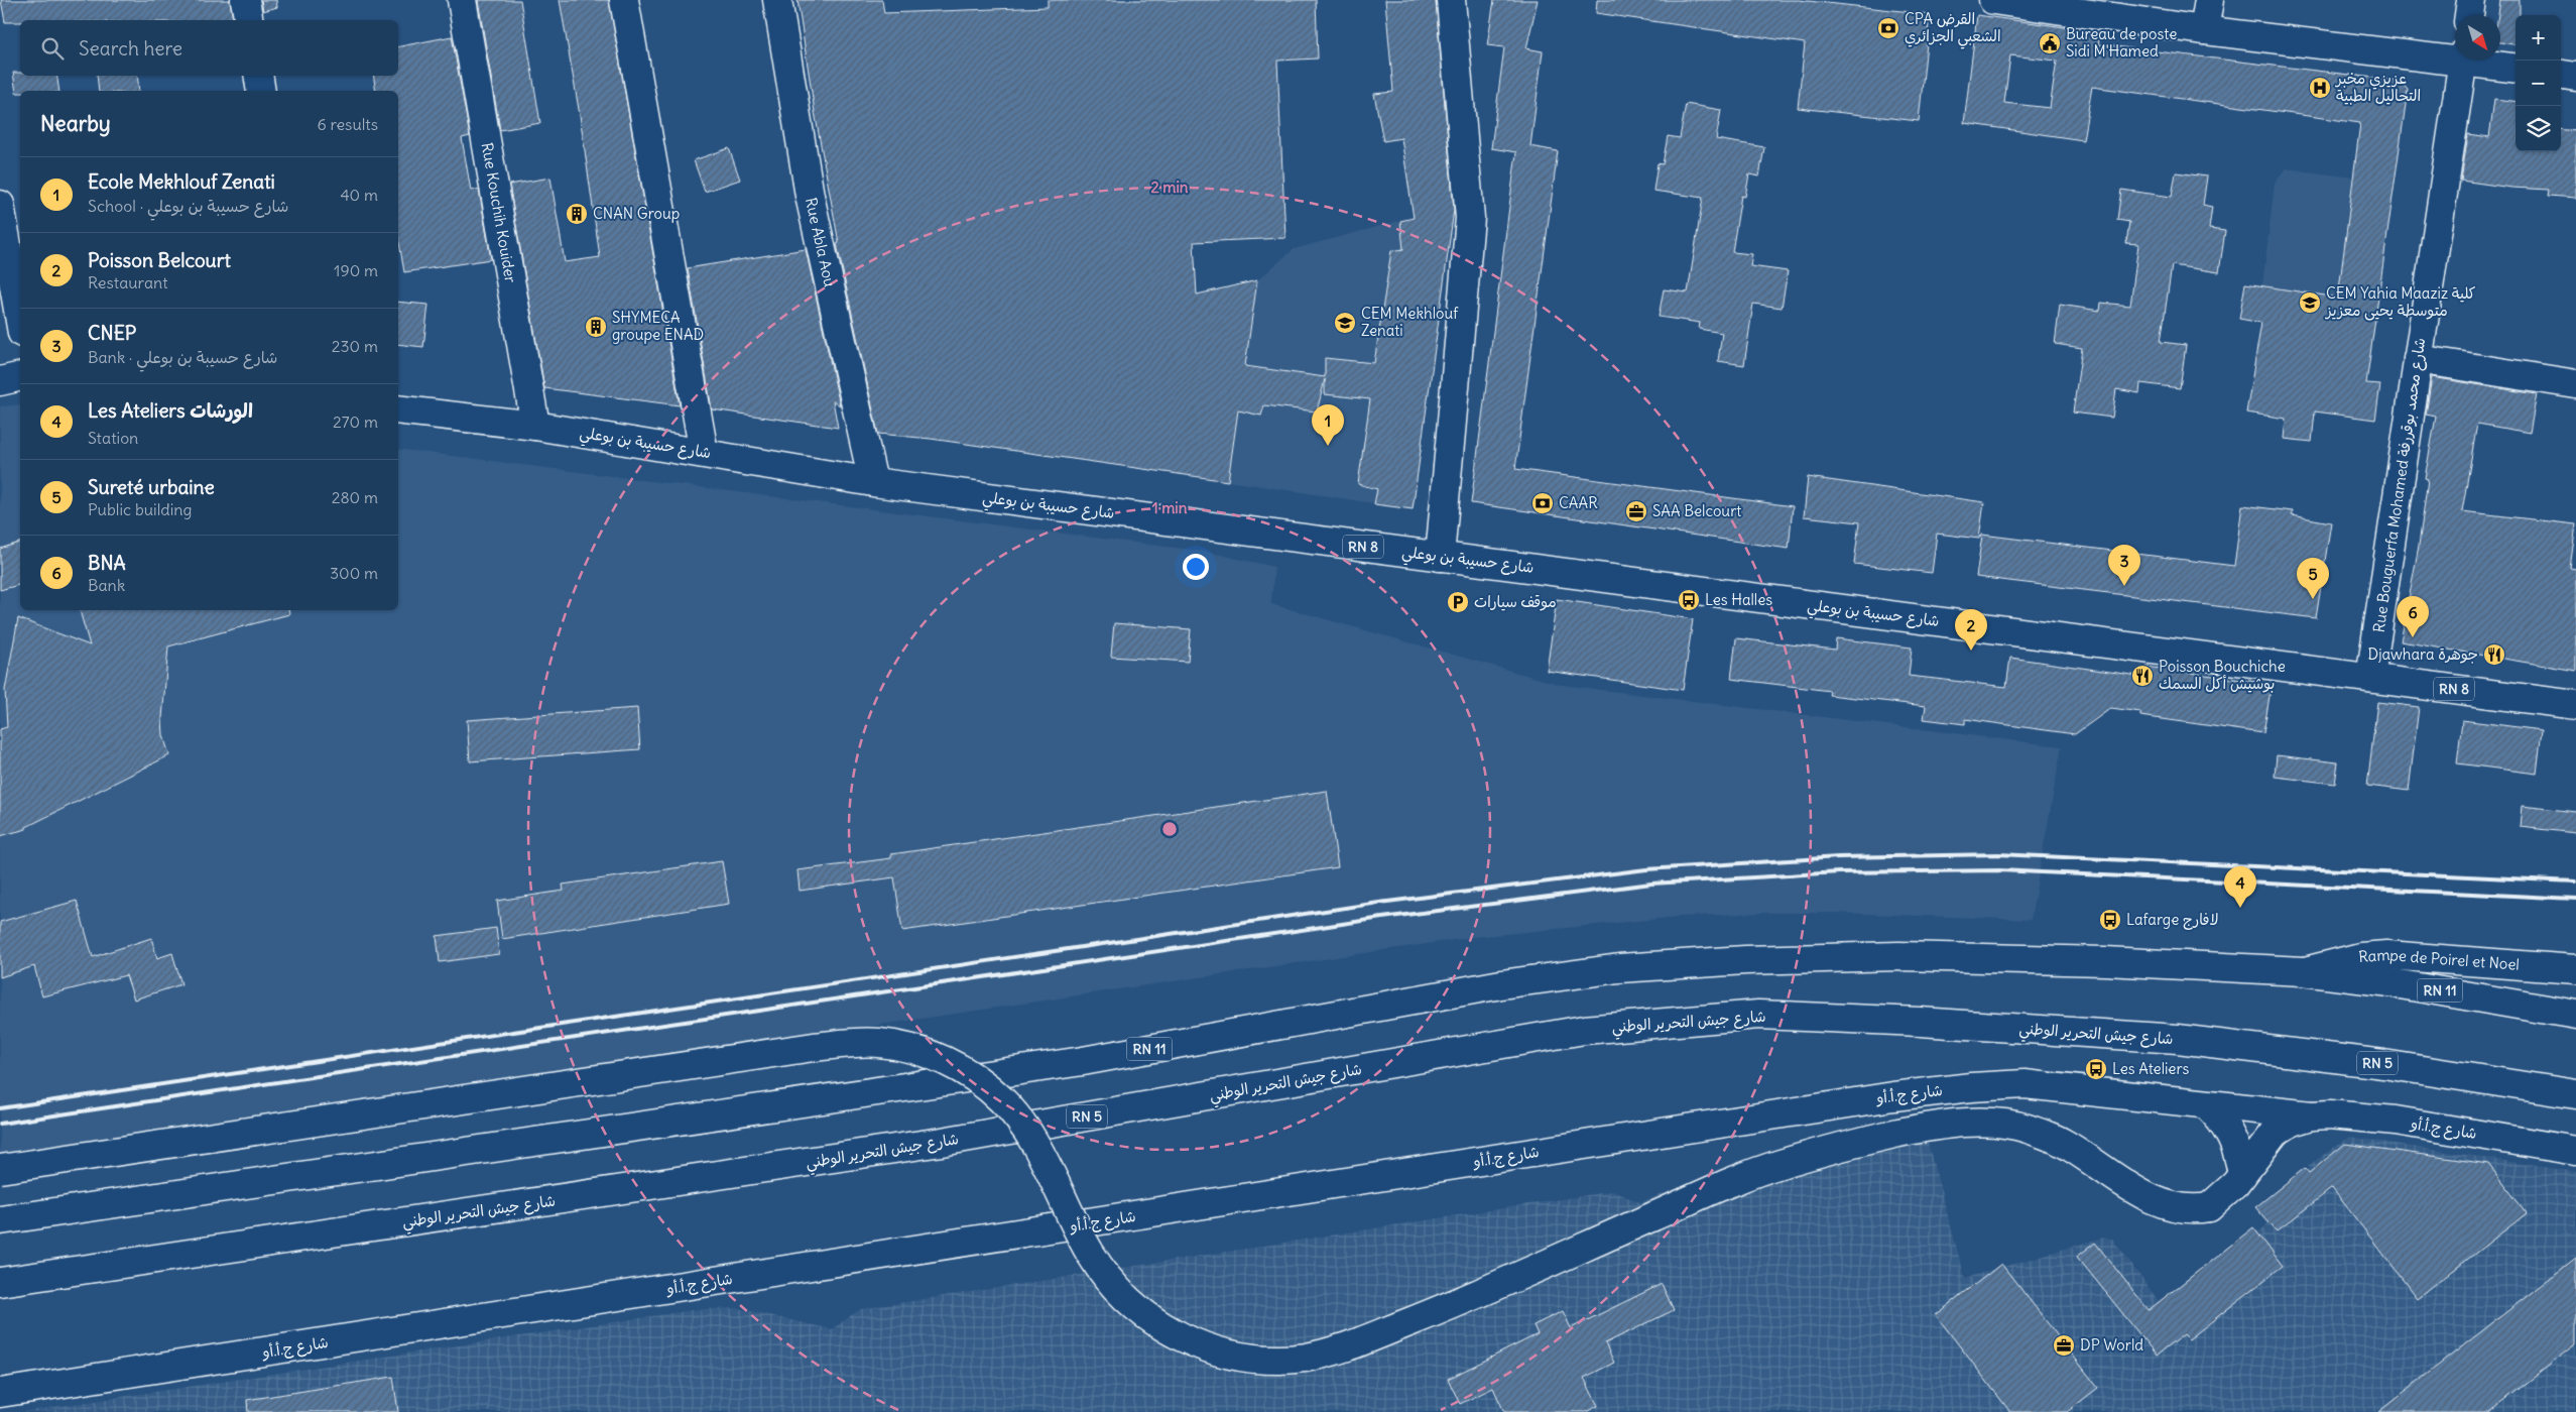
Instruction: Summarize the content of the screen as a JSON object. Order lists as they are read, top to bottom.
{
  "streets": {
    "main road": [
      "Rue Kouchih Kouider",
      "Rue Abla Aou",
      "شارع حسيبة بن بوعلي",
      "Rue Bouguerfa Mohamed شارع محمد بوقررفة",
      "RN 8",
      "Rampe de Poirel et Noel",
      "RN 11",
      "شارع جيش التحرير الوطني",
      "RN 5",
      "شارع ج.أ.أو"
    ]
  },
  "crossings": [
    ["Rue Kouchih Kouider", "شارع حسيبة بن بوعلي"],
    ["Rue Abla Aou", "شارع حسيبة بن بوعلي"],
    ["شارع حسيبة بن بوعلي", "Rue Bouguerfa Mohamed شارع محمد بوقررفة"],
    ["شارع حسيبة بن بوعلي", "RN 8"],
    ["Rue Bouguerfa Mohamed شارع محمد بوقررفة", "RN 8"],
    ["Rampe de Poirel et Noel", "RN 11"]
  ],
  "places": {
    "bank": ["CPA القرض الشعبي الجزائري", "CAAR"],
    "public building": ["Bureau de poste Sidi M'Hamed"],
    "hospital": ["عزيزي مخبر التحاليل الطبية"],
    "building": ["CNAN Group", "SHYMECA groupe ENAD"],
    "school or university": ["CEM Yahia Maaziz كلية متوسطة يحيى معزيز", "CEM Mekhlouf Zenati"],
    "office": ["SAA Belcourt", "DP World"],
    "bus stop": ["Les Halles", "Lafarge لافارج", "Les Ateliers"],
    "parking": ["موقف سيارات"],
    "restaurant": ["Djawhara جوهرة", "Poisson Bouchiche بوشيش أكل السمك"]
  },
  "north": "bottom right",
  "page": {
    "map_buttons": ["+", "−"],
    "search": "Search here",
    "heading": ["Nearby", "6 results"],
    "list": [
      {
        "mark": "1",
        "name": "Ecole Mekhlouf Zenati",
        "note": "School · شارع حسيبة بن بوعلي",
        "value": "40 m"
      },
      {
        "mark": "2",
        "name": "Poisson Belcourt",
        "note": "Restaurant",
        "value": "190 m"
      },
      {
        "mark": "3",
        "name": "CNEP",
        "note": "Bank · شارع حسيبة بن بوعلي",
        "value": "230 m"
      },
      {
        "mark": "4",
        "name": "Les Ateliers الورشات",
        "note": "Station",
        "value": "270 m"
      },
      {
        "mark": "5",
        "name": "Sureté urbaine",
        "note": "Public building",
        "value": "280 m"
      },
      {
        "mark": "6",
        "name": "BNA",
        "note": "Bank",
        "value": "300 m"
      }
    ],
    "pins": [
      "1",
      "3",
      "5",
      "6",
      "2",
      "4"
    ]
  },
  "rings": ["2 min", "1 min"]
}
